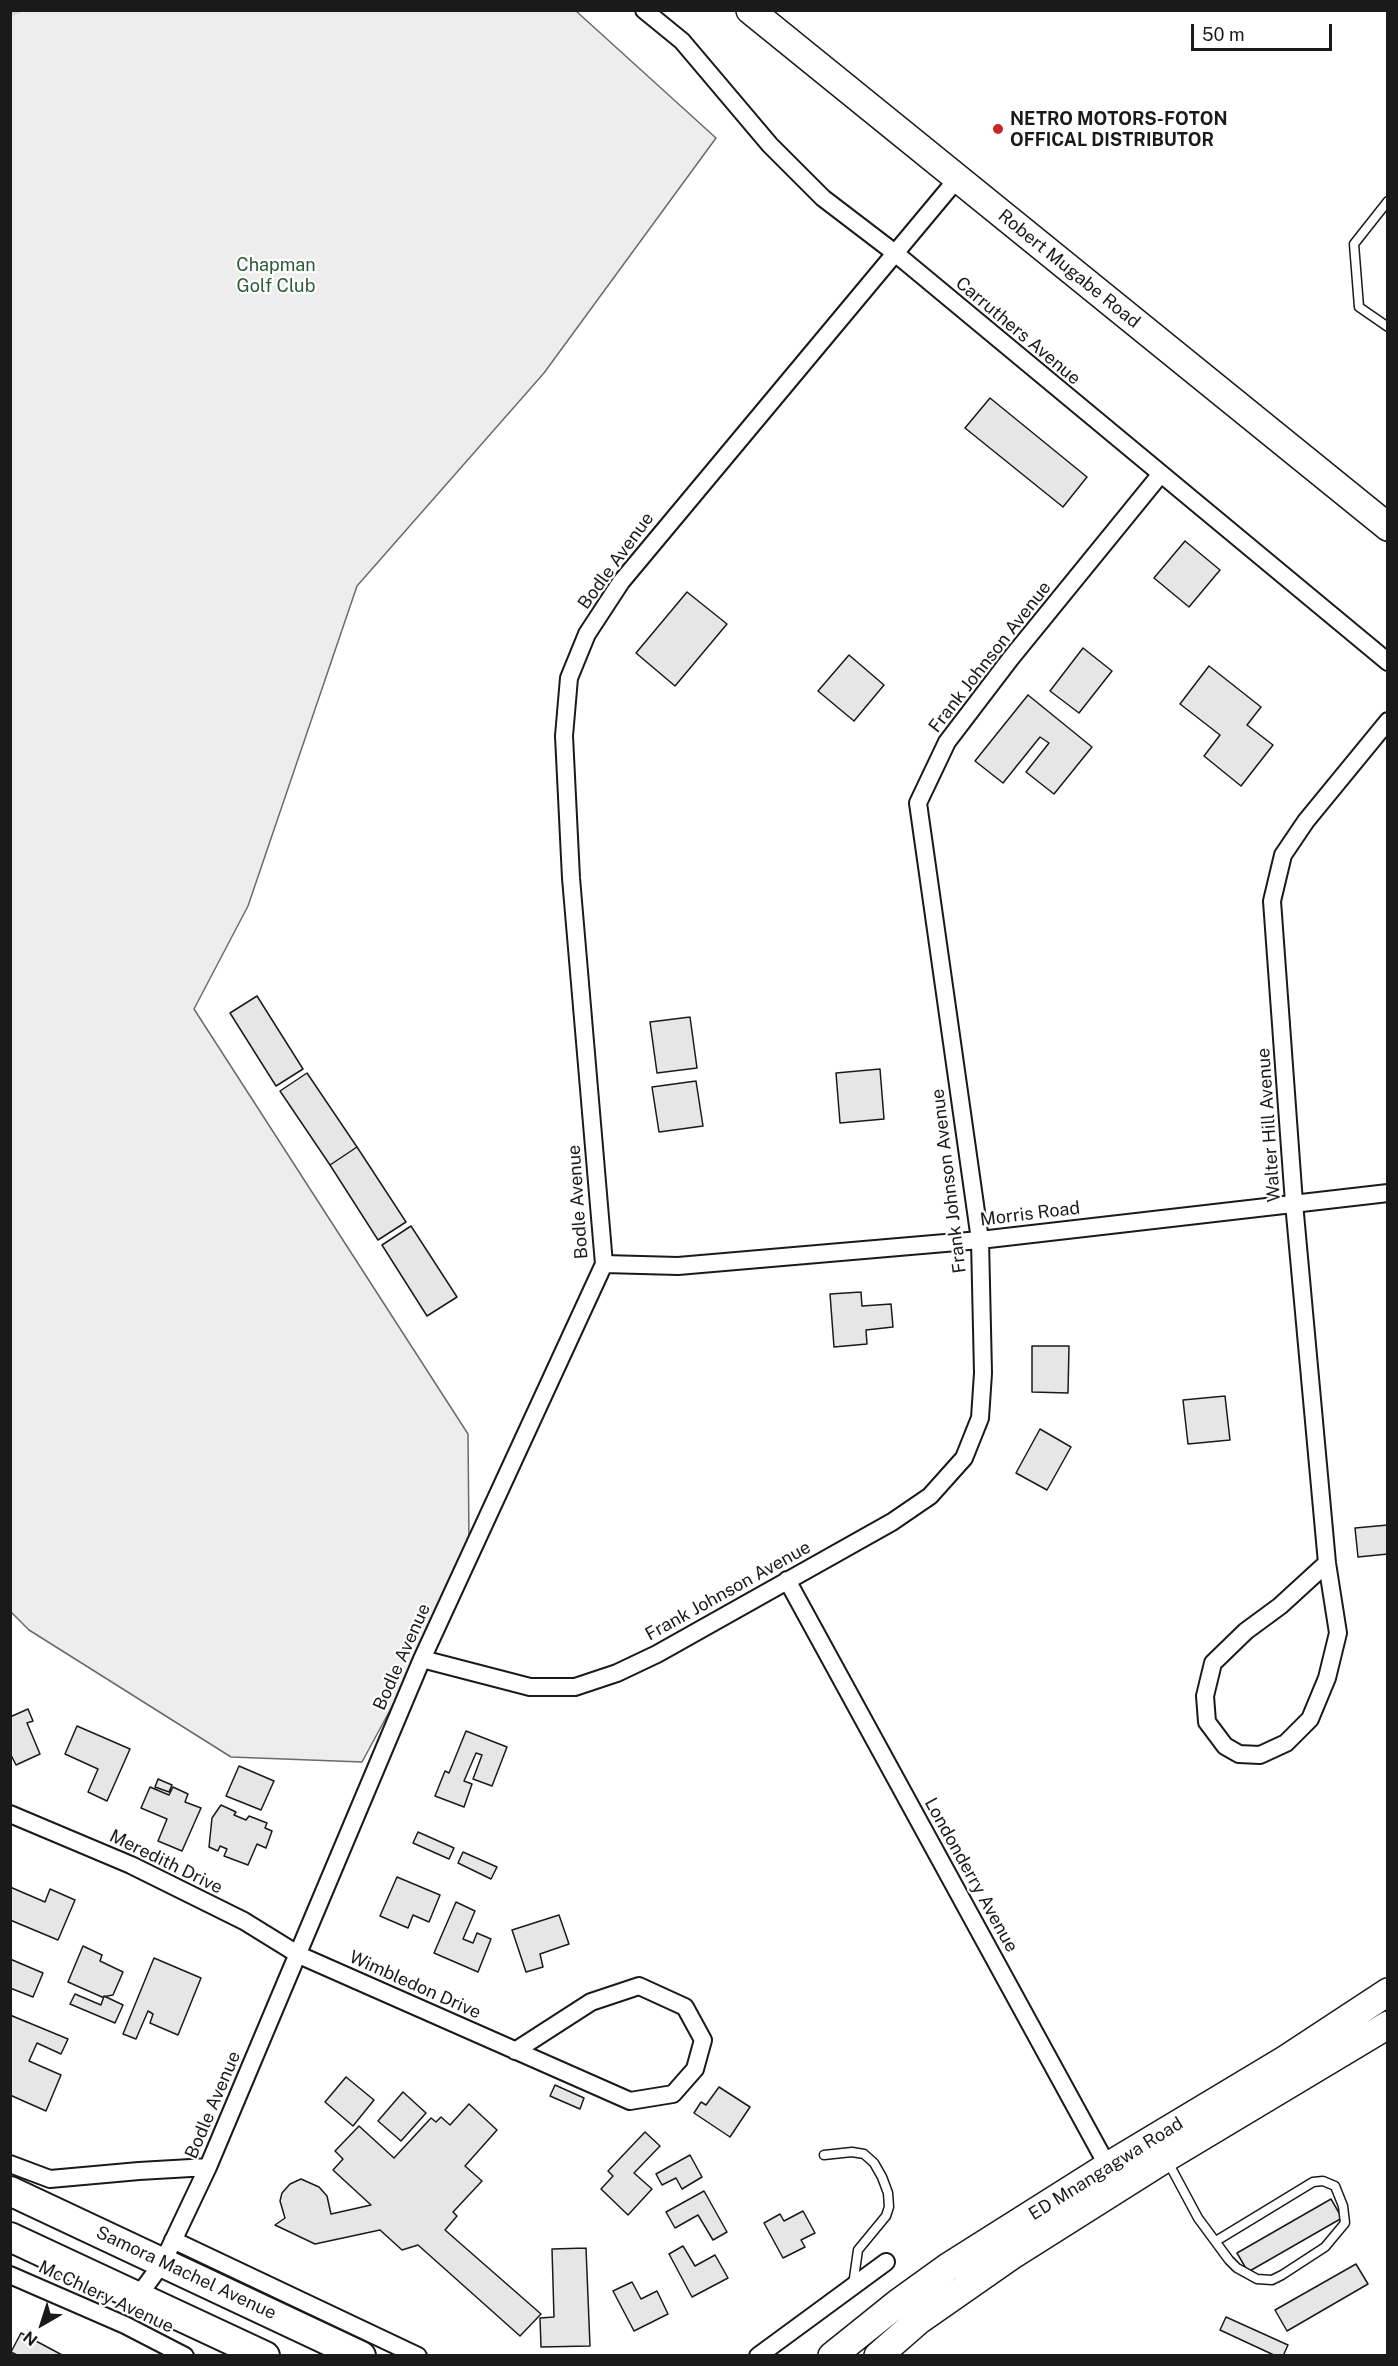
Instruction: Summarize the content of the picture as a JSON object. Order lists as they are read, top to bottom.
{
  "streets": {
    "highway": ["Samora Machel Avenue"],
    "main road": ["Robert Mugabe Road", "ED Mnangagwa Road"],
    "street": [
      "Carruthers Avenue",
      "Bodle Avenue",
      "Frank Johnson Avenue",
      "Walter Hill Avenue",
      "Morris Road",
      "Meredith Drive",
      "Londonderry Avenue",
      "Wimbledon Drive",
      "McChlery Avenue"
    ]
  },
  "crossings": [
    ["Robert Mugabe Road", "Bodle Avenue"],
    ["Carruthers Avenue", "Bodle Avenue"],
    ["Carruthers Avenue", "Frank Johnson Avenue"],
    ["Bodle Avenue", "Frank Johnson Avenue"],
    ["Bodle Avenue", "Morris Road"],
    ["Bodle Avenue", "Meredith Drive"],
    ["Bodle Avenue", "Wimbledon Drive"],
    ["Bodle Avenue", "Samora Machel Avenue"],
    ["Frank Johnson Avenue", "Morris Road"],
    ["Frank Johnson Avenue", "Londonderry Avenue"],
    ["Walter Hill Avenue", "Morris Road"],
    ["Meredith Drive", "Wimbledon Drive"],
    ["Londonderry Avenue", "ED Mnangagwa Road"]
  ],
  "parks": ["Chapman Golf Club"],
  "places": ["NETRO MOTORS-FOTON OFFICAL DISTRIBUTOR"],
  "scale_bar": "50 m",
  "north": "bottom left"
}
